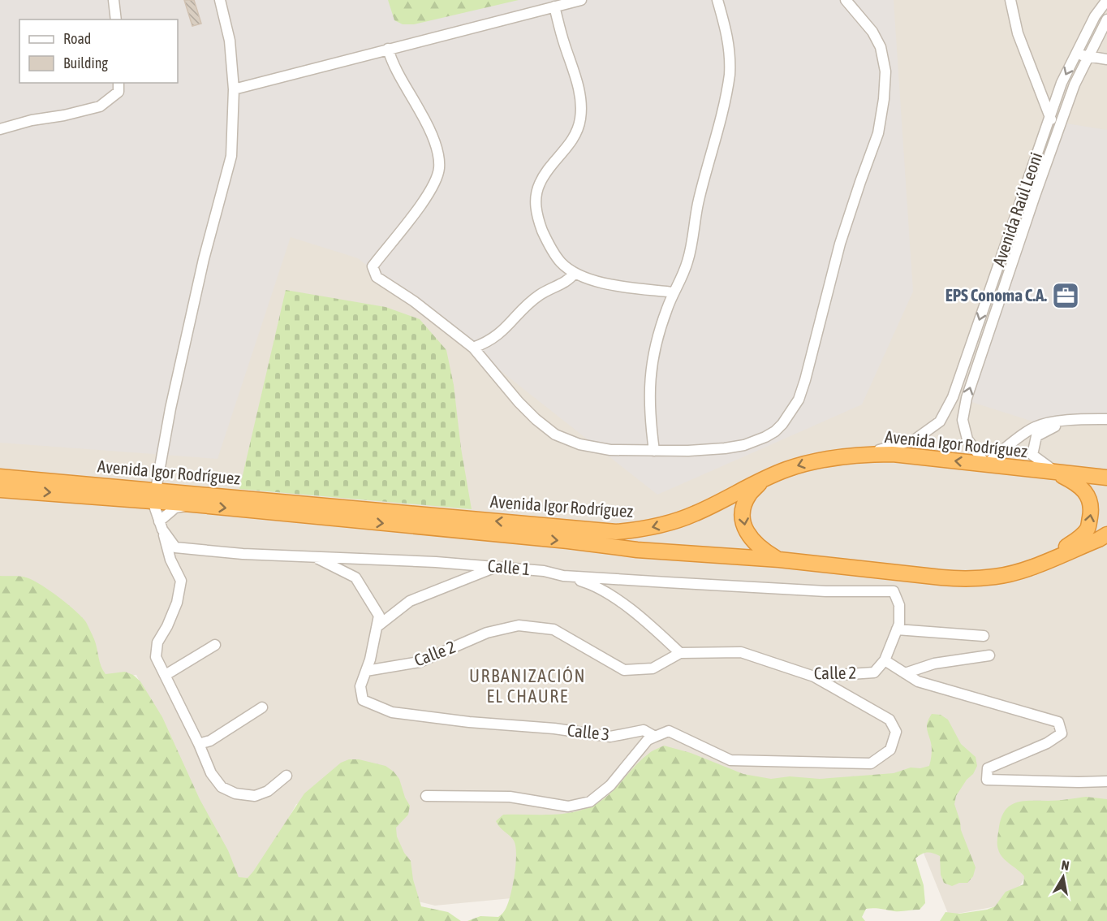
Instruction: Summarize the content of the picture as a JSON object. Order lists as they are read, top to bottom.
{
  "streets": {
    "highway": ["Avenida Igor Rodríguez"],
    "street": [
      "Avenida Raúl Leoni",
      "Calle 1",
      "Calle 2",
      "Calle 3"
    ]
  },
  "crossings": [
    ["Avenida Raúl Leoni", "Avenida Igor Rodríguez"],
    ["Avenida Igor Rodríguez", "Calle 1"],
    ["Calle 2", "Calle 3"]
  ],
  "districts": ["URBANIZACIÓN EL CHAURE"],
  "places": {
    "office": ["EPS Conoma C.A."]
  },
  "legend": ["Road", "Building"],
  "north": "top"
}
